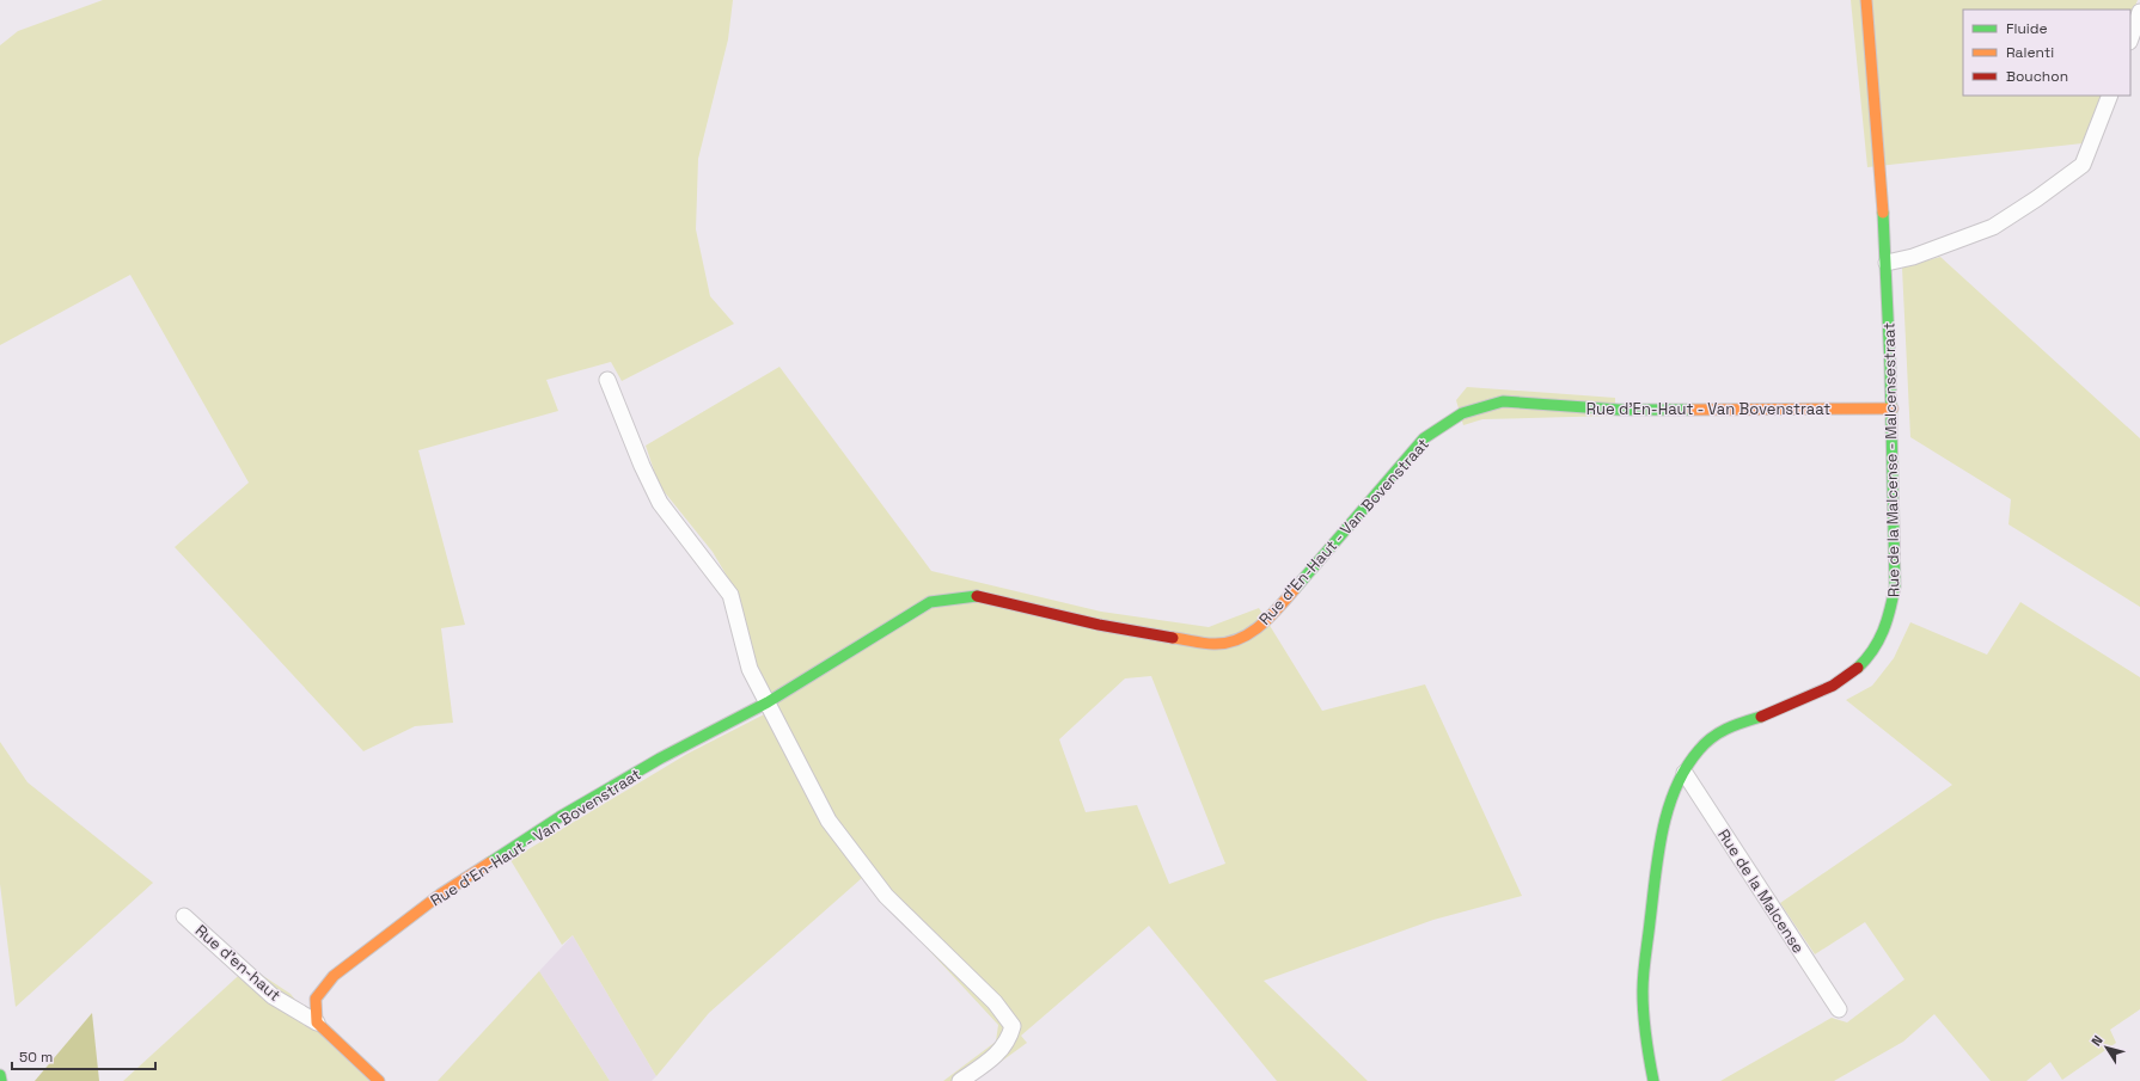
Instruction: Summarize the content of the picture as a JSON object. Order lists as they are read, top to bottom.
{
  "streets": {
    "main road": ["Rue d'En-Haut - Van Bovenstraat", "Rue de la Malcense - Malcensestraat"],
    "street": ["Rue de la Malcense", "Rue d'en-haut"]
  },
  "crossings": [
    ["Rue d'En-Haut - Van Bovenstraat", "Rue de la Malcense - Malcensestraat"],
    ["Rue d'En-Haut - Van Bovenstraat", "Rue d'en-haut"],
    ["Rue de la Malcense - Malcensestraat", "Rue de la Malcense"]
  ],
  "legend": ["Fluide", "Ralenti", "Bouchon"],
  "scale_bar": "50 m",
  "north": "top left"
}
